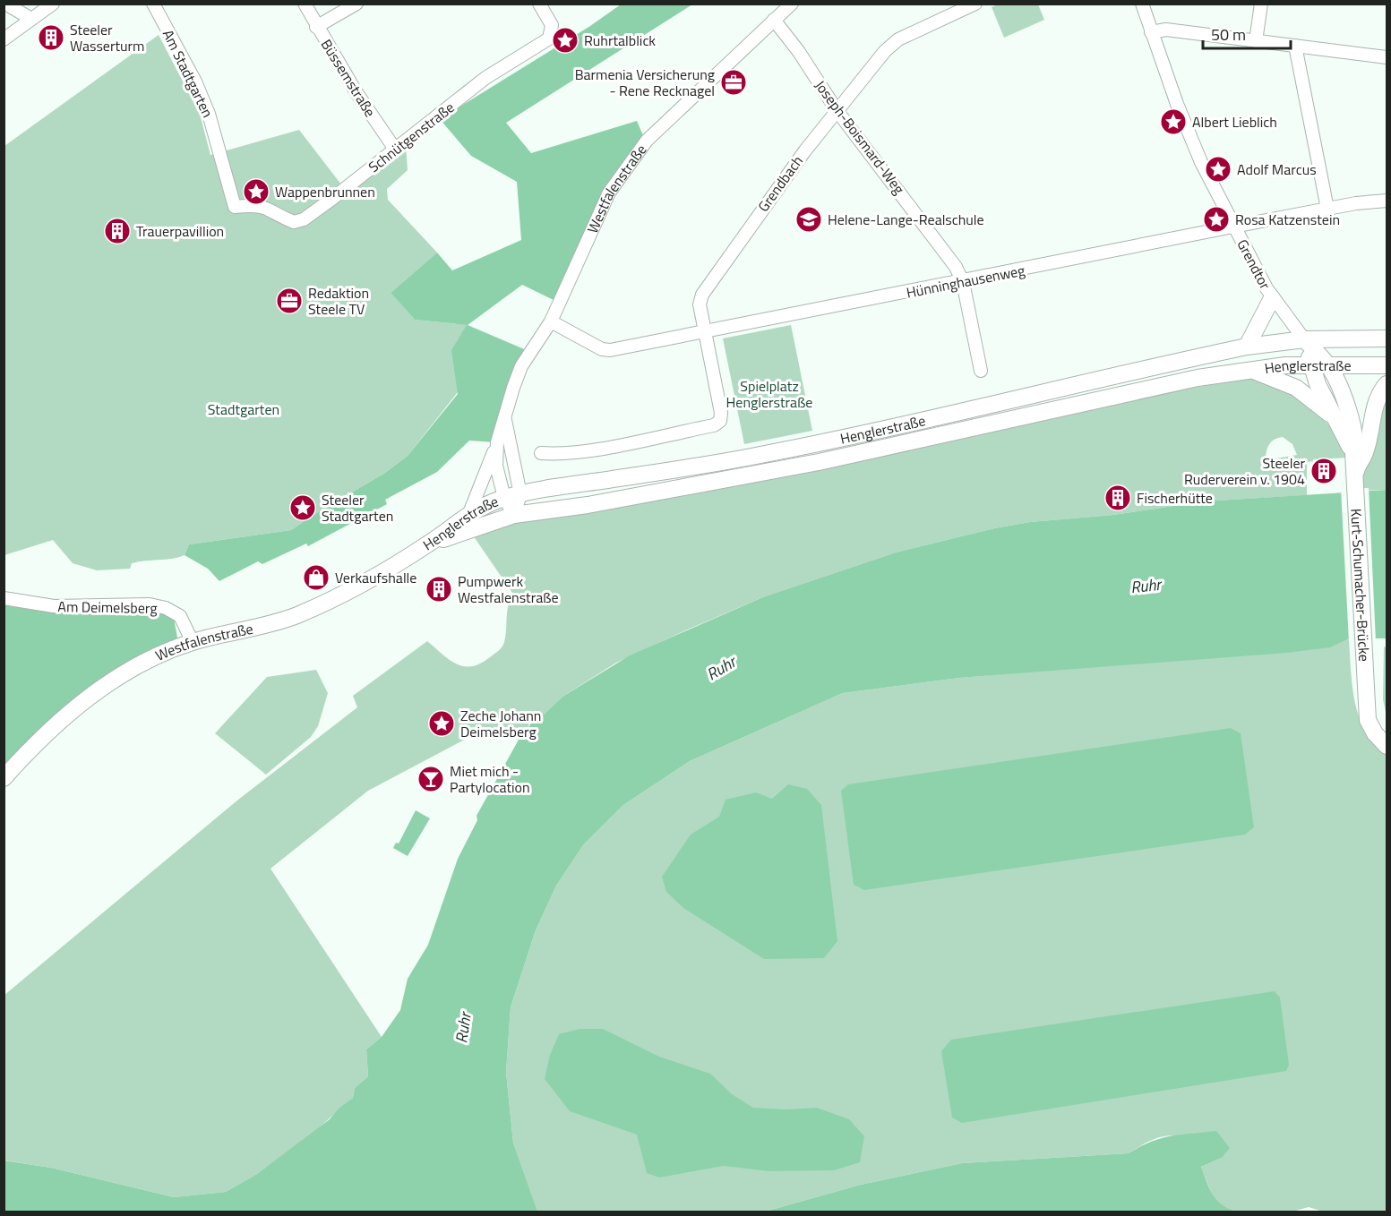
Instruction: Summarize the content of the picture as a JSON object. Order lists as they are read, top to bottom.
{
  "streets": {
    "main road": ["Westfalenstraße", "Henglerstraße", "Kurt-Schumacher-Brücke"],
    "street": [
      "Am Stadtgarten",
      "Büssemstraße",
      "Schnütgenstraße",
      "Joseph-Boismard-Weg",
      "Grendbach",
      "Grendtor",
      "Hünninghausenweg",
      "Am Deimelsberg"
    ]
  },
  "crossings": [
    ["Am Stadtgarten", "Schnütgenstraße"],
    ["Büssemstraße", "Schnütgenstraße"],
    ["Joseph-Boismard-Weg", "Grendbach"],
    ["Joseph-Boismard-Weg", "Westfalenstraße"],
    ["Joseph-Boismard-Weg", "Hünninghausenweg"],
    ["Grendbach", "Hünninghausenweg"],
    ["Westfalenstraße", "Hünninghausenweg"],
    ["Westfalenstraße", "Henglerstraße"],
    ["Westfalenstraße", "Am Deimelsberg"],
    ["Grendtor", "Hünninghausenweg"],
    ["Grendtor", "Henglerstraße"],
    ["Grendtor", "Kurt-Schumacher-Brücke"],
    ["Henglerstraße", "Kurt-Schumacher-Brücke"]
  ],
  "water": ["Ruhr"],
  "parks": ["Spielplatz Henglerstraße", "Stadtgarten"],
  "places": {
    "building": [
      "Steeler Wasserturm",
      "Trauerpavillion",
      "Steeler Ruderverein v. 1904",
      "Fischerhütte",
      "Pumpwerk Westfalenstraße"
    ],
    "place": [
      "Ruhrtalblick",
      "Albert Lieblich",
      "Adolf Marcus",
      "Wappenbrunnen",
      "Rosa Katzenstein",
      "Steeler Stadtgarten",
      "Zeche Johann Deimelsberg"
    ],
    "office": ["Barmenia Versicherung - Rene Recknagel", "Redaktion Steele TV"],
    "school or university": ["Helene-Lange-Realschule"],
    "shop": ["Verkaufshalle"],
    "bar": ["Miet mich - Partylocation"]
  },
  "scale_bar": "50 m"
}
